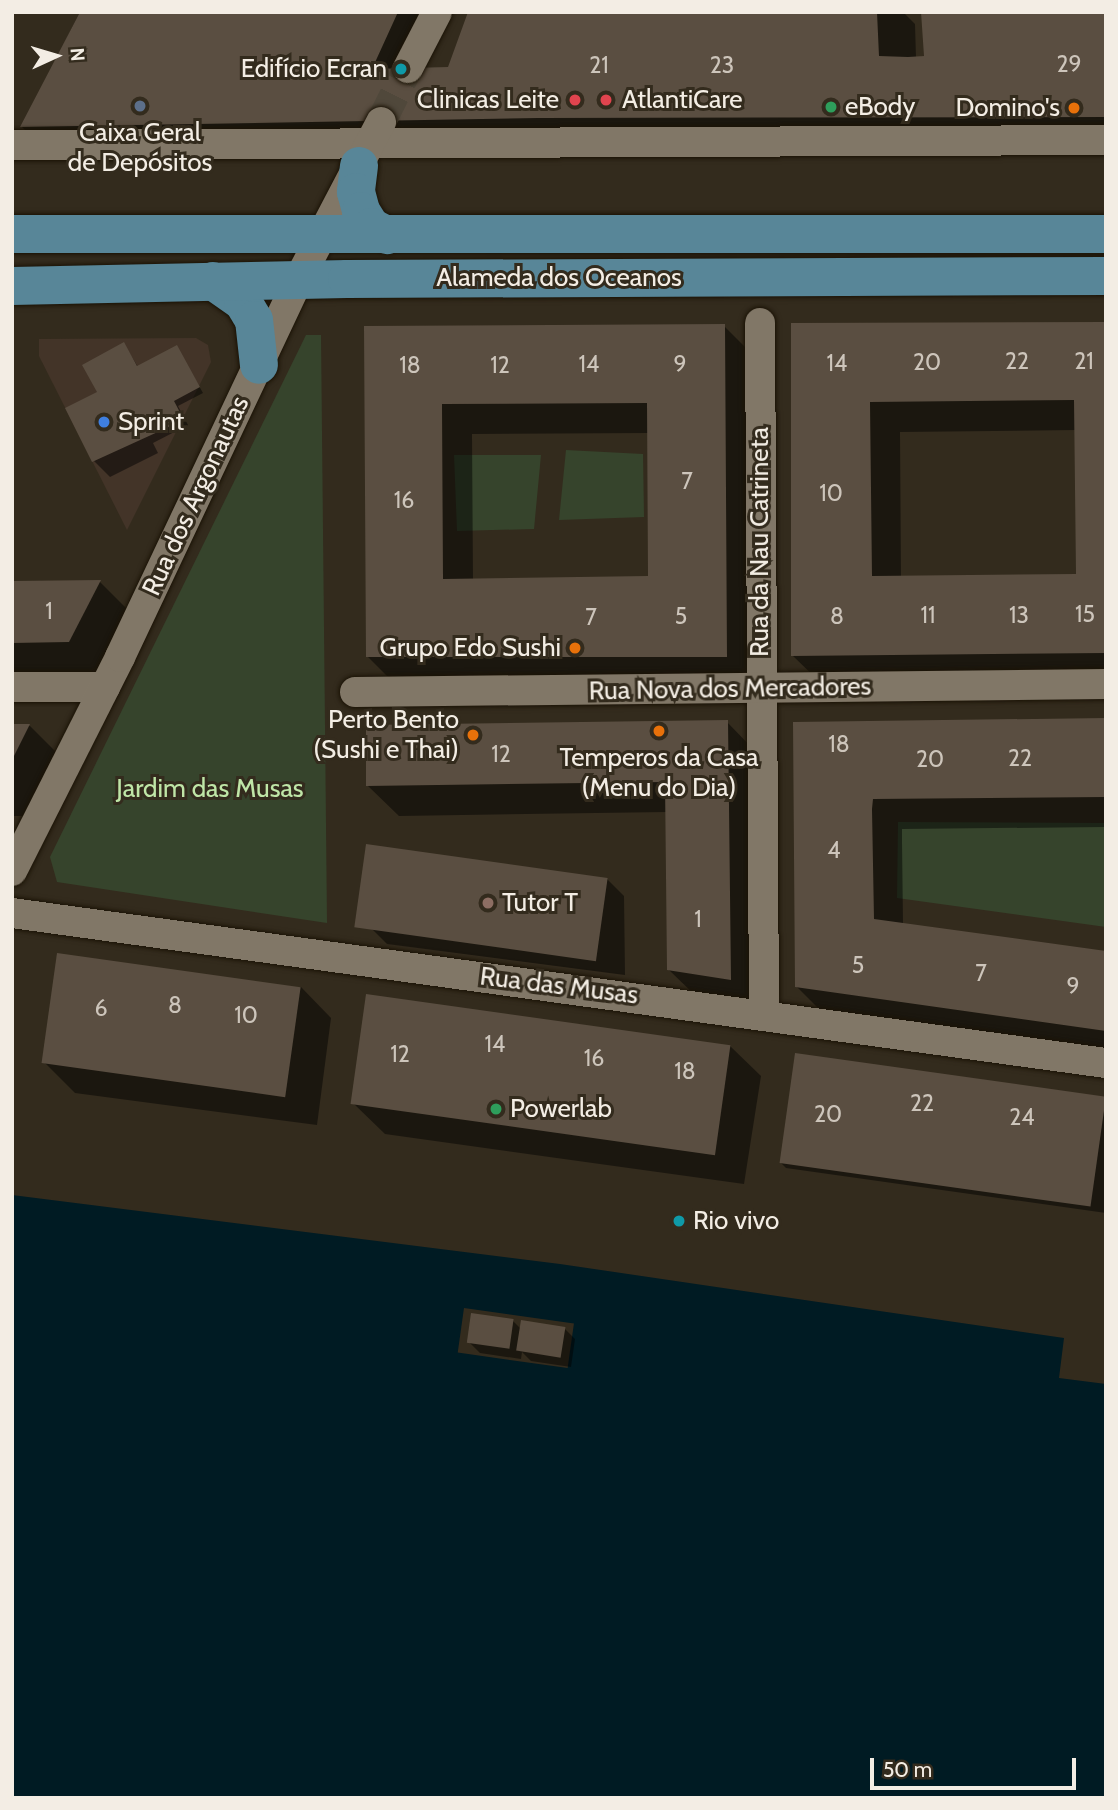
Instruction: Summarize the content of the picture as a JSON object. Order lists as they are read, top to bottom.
{
  "streets": {
    "main road": ["Alameda dos Oceanos"],
    "street": [
      "Rua dos Argonautas",
      "Rua da Nau Catrineta",
      "Rua Nova dos Mercadores",
      "Rua das Musas"
    ]
  },
  "crossings": [
    ["Alameda dos Oceanos", "Rua dos Argonautas"],
    ["Rua da Nau Catrineta", "Rua Nova dos Mercadores"],
    ["Rua da Nau Catrineta", "Rua das Musas"]
  ],
  "parks": ["Jardim das Musas"],
  "places": [
    "Edifício Ecran",
    "Clinicas Leite",
    "AtlantiCare",
    "Caixa Geral de Depósitos",
    "eBody",
    "Domino's",
    "Sprint",
    "Grupo Edo Sushi",
    "Temperos da Casa (Menu do Dia)",
    "Perto Bento (Sushi e Thai)",
    "Tutor T",
    "Powerlab",
    "Rio vivo"
  ],
  "house_numbers": [
    "29",
    "21",
    "23",
    "22",
    "21",
    "20",
    "14",
    "14",
    "9",
    "18",
    "12",
    "7",
    "10",
    "16",
    "1",
    "15",
    "11",
    "13",
    "5",
    "8",
    "7",
    "18",
    "12",
    "22",
    "20",
    "4",
    "1",
    "5",
    "7",
    "9",
    "8",
    "6",
    "10",
    "14",
    "12",
    "16",
    "18",
    "22",
    "20",
    "24"
  ],
  "scale_bar": "50 m",
  "north": "right"
}
